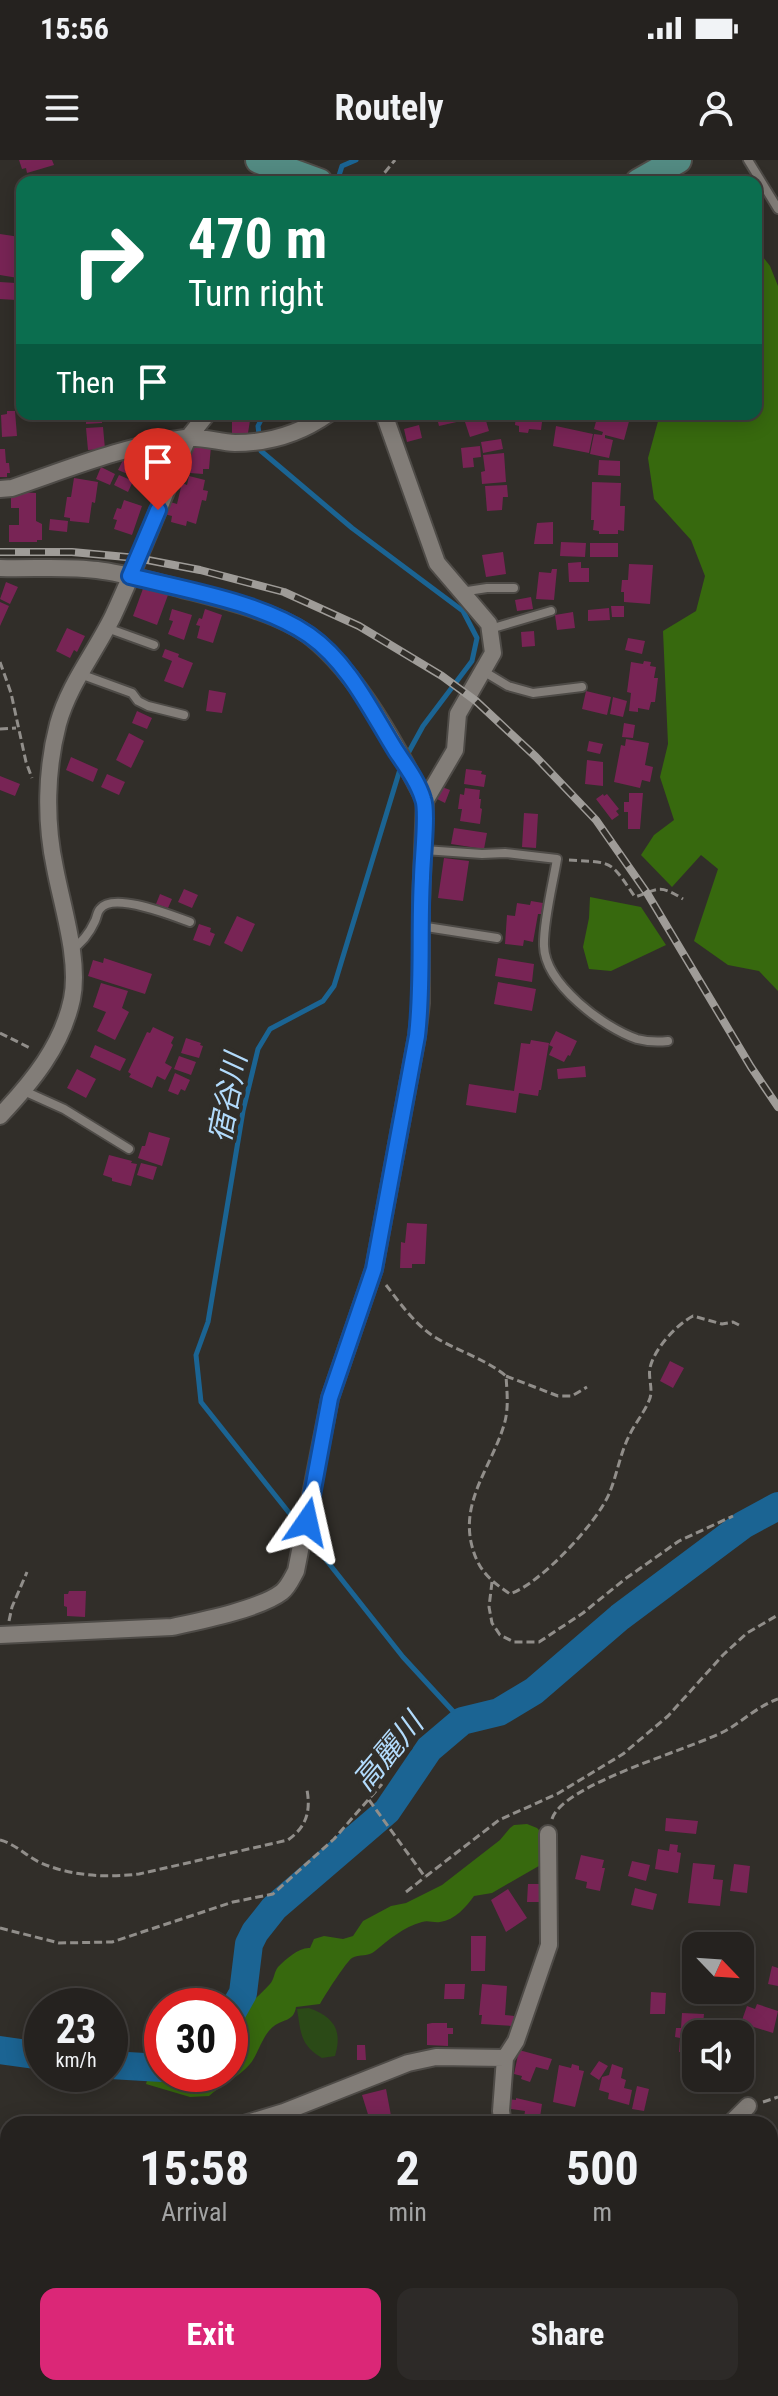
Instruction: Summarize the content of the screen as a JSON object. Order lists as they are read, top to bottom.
{
  "water": ["宿谷川", "高麗川"],
  "north": "bottom right",
  "page": {
    "status": "15:56",
    "header": "Routely",
    "turn": ["470 m", "Turn right"],
    "then": "Then",
    "speed": "23 km/h",
    "limit": "30",
    "eta": [
      "15:58",
      "Arrival",
      "2",
      "min",
      "500",
      "m"
    ],
    "buttons": ["Exit", "Share"]
  }
}
